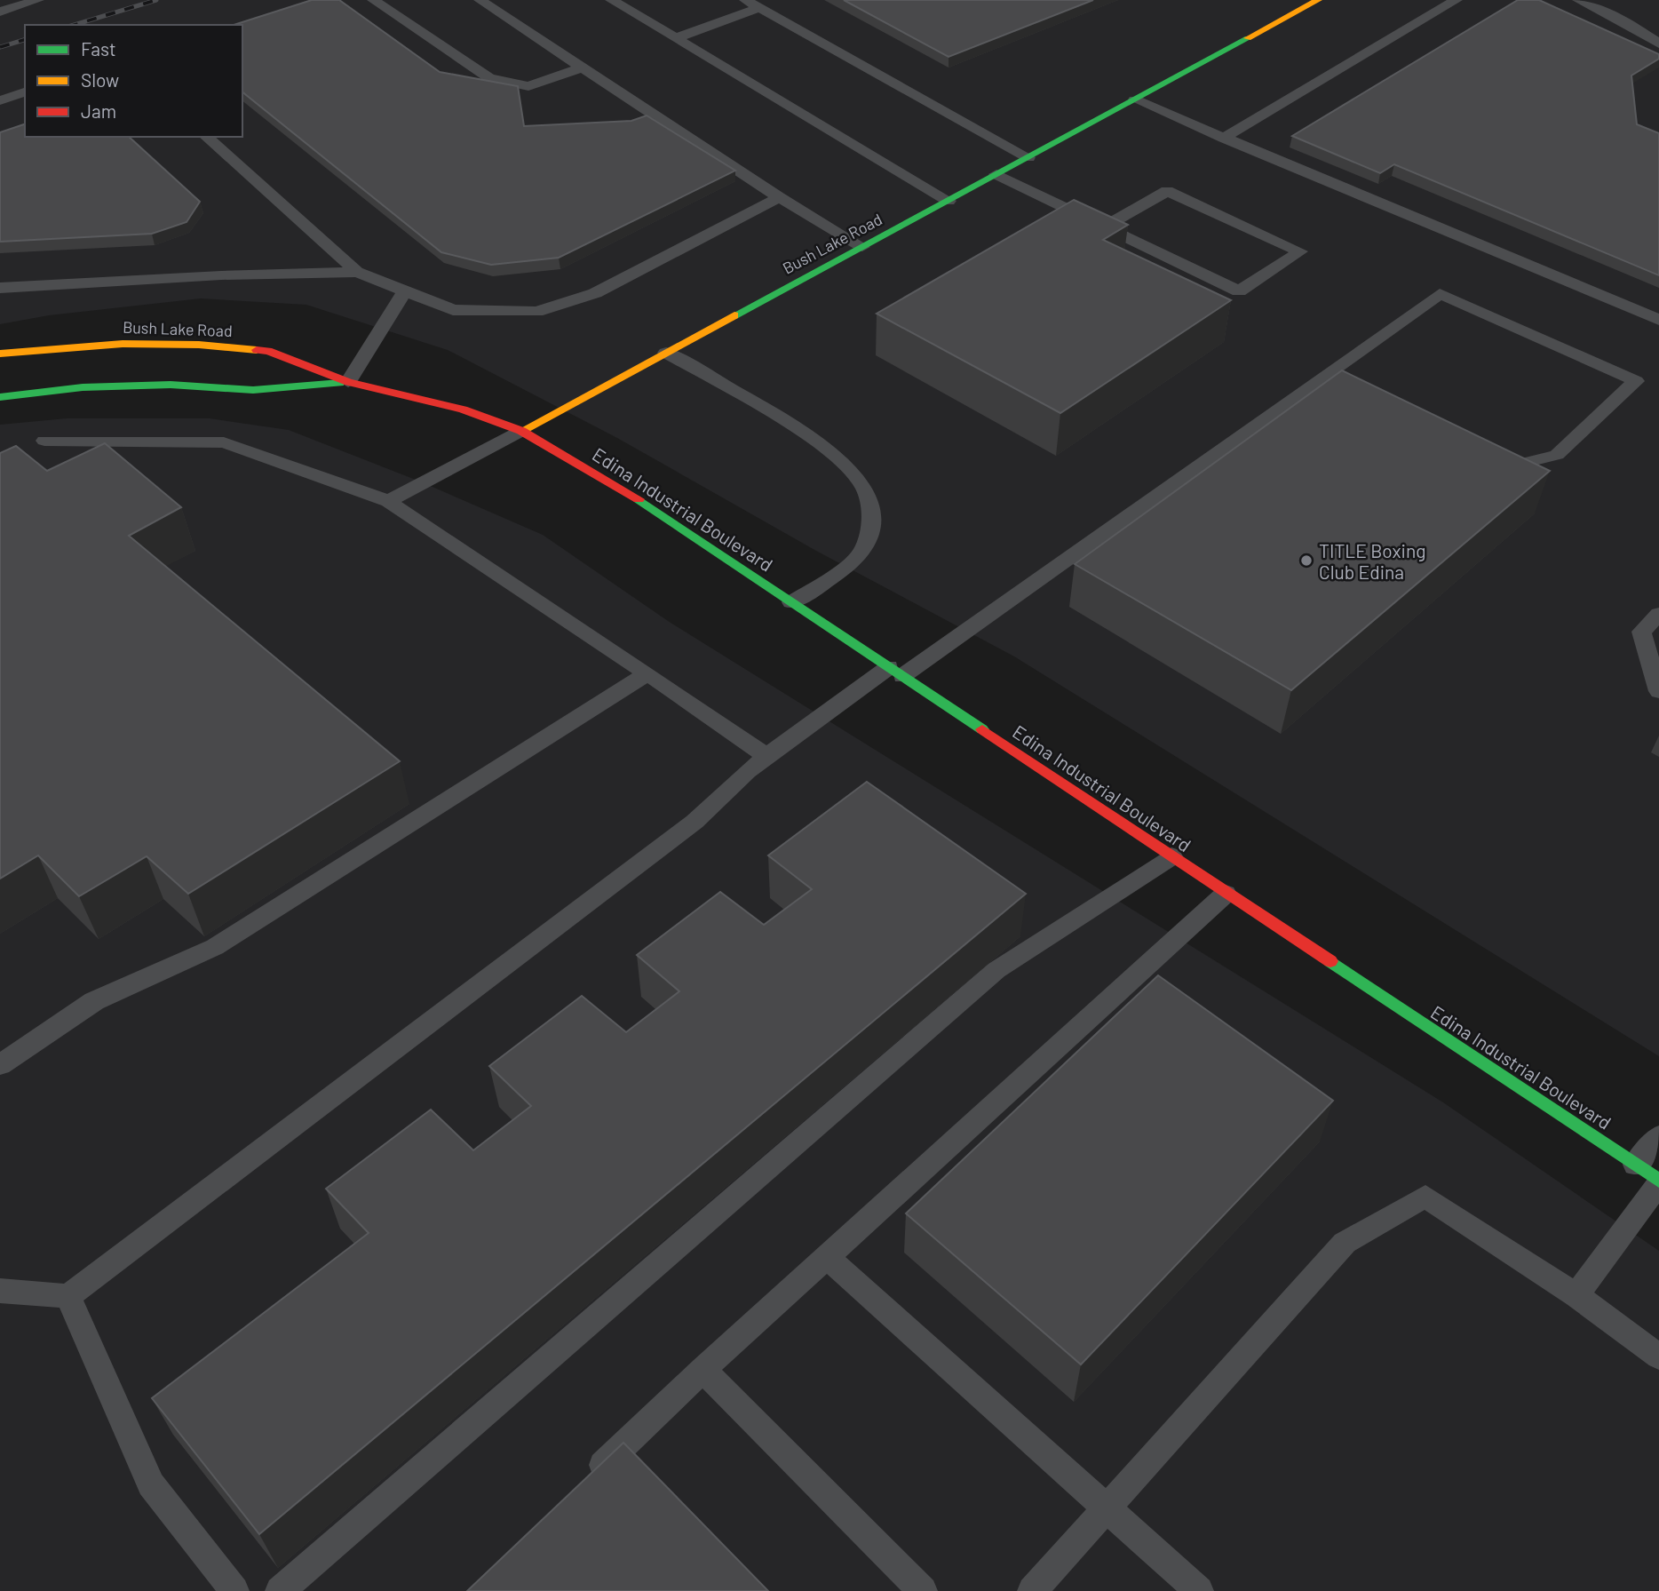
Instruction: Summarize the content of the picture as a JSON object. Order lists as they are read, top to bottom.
{
  "streets": {
    "street": ["Bush Lake Road", "Edina Industrial Boulevard"]
  },
  "crossings": [
    ["Bush Lake Road", "Edina Industrial Boulevard"]
  ],
  "places": ["TITLE Boxing Club Edina"],
  "legend": ["Fast", "Slow", "Jam"]
}
